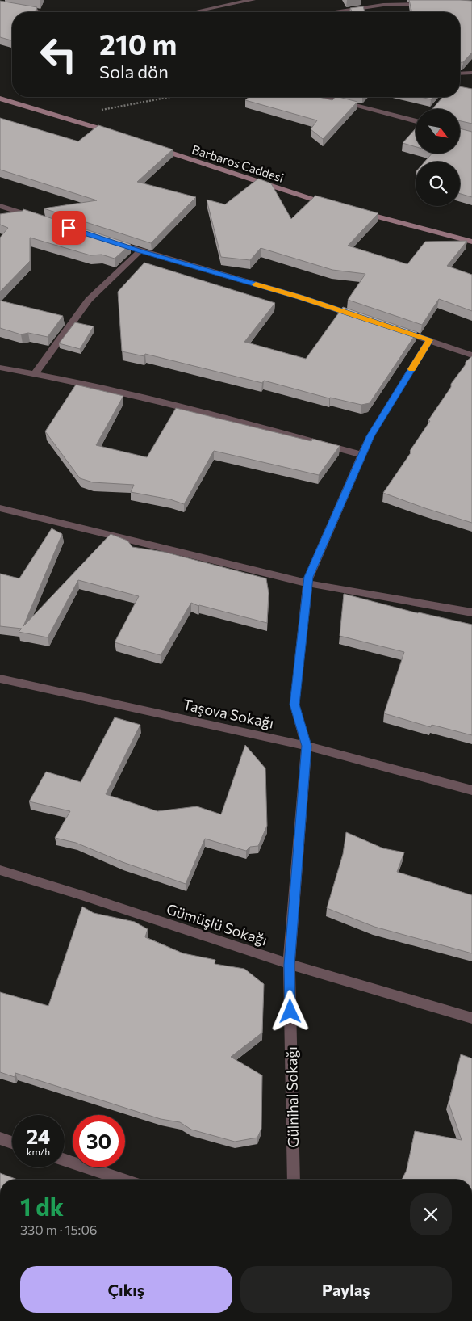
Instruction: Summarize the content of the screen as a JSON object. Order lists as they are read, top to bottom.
{
  "streets": {
    "street": [
      "Barbaros Caddesi",
      "Taşova Sokağı",
      "Gümüşlü Sokağı",
      "Gülnihal Sokağı"
    ]
  },
  "crossings": [
    ["Taşova Sokağı", "Gülnihal Sokağı"],
    ["Gümüşlü Sokağı", "Gülnihal Sokağı"]
  ],
  "north": "bottom right",
  "page": {
    "turn": ["210 m", "Sola dön"],
    "speed": "24 km/h",
    "limit": "30",
    "heading": ["1 dk", "330 m · 15:06"],
    "buttons": ["Çıkış", "Paylaş"]
  }
}
